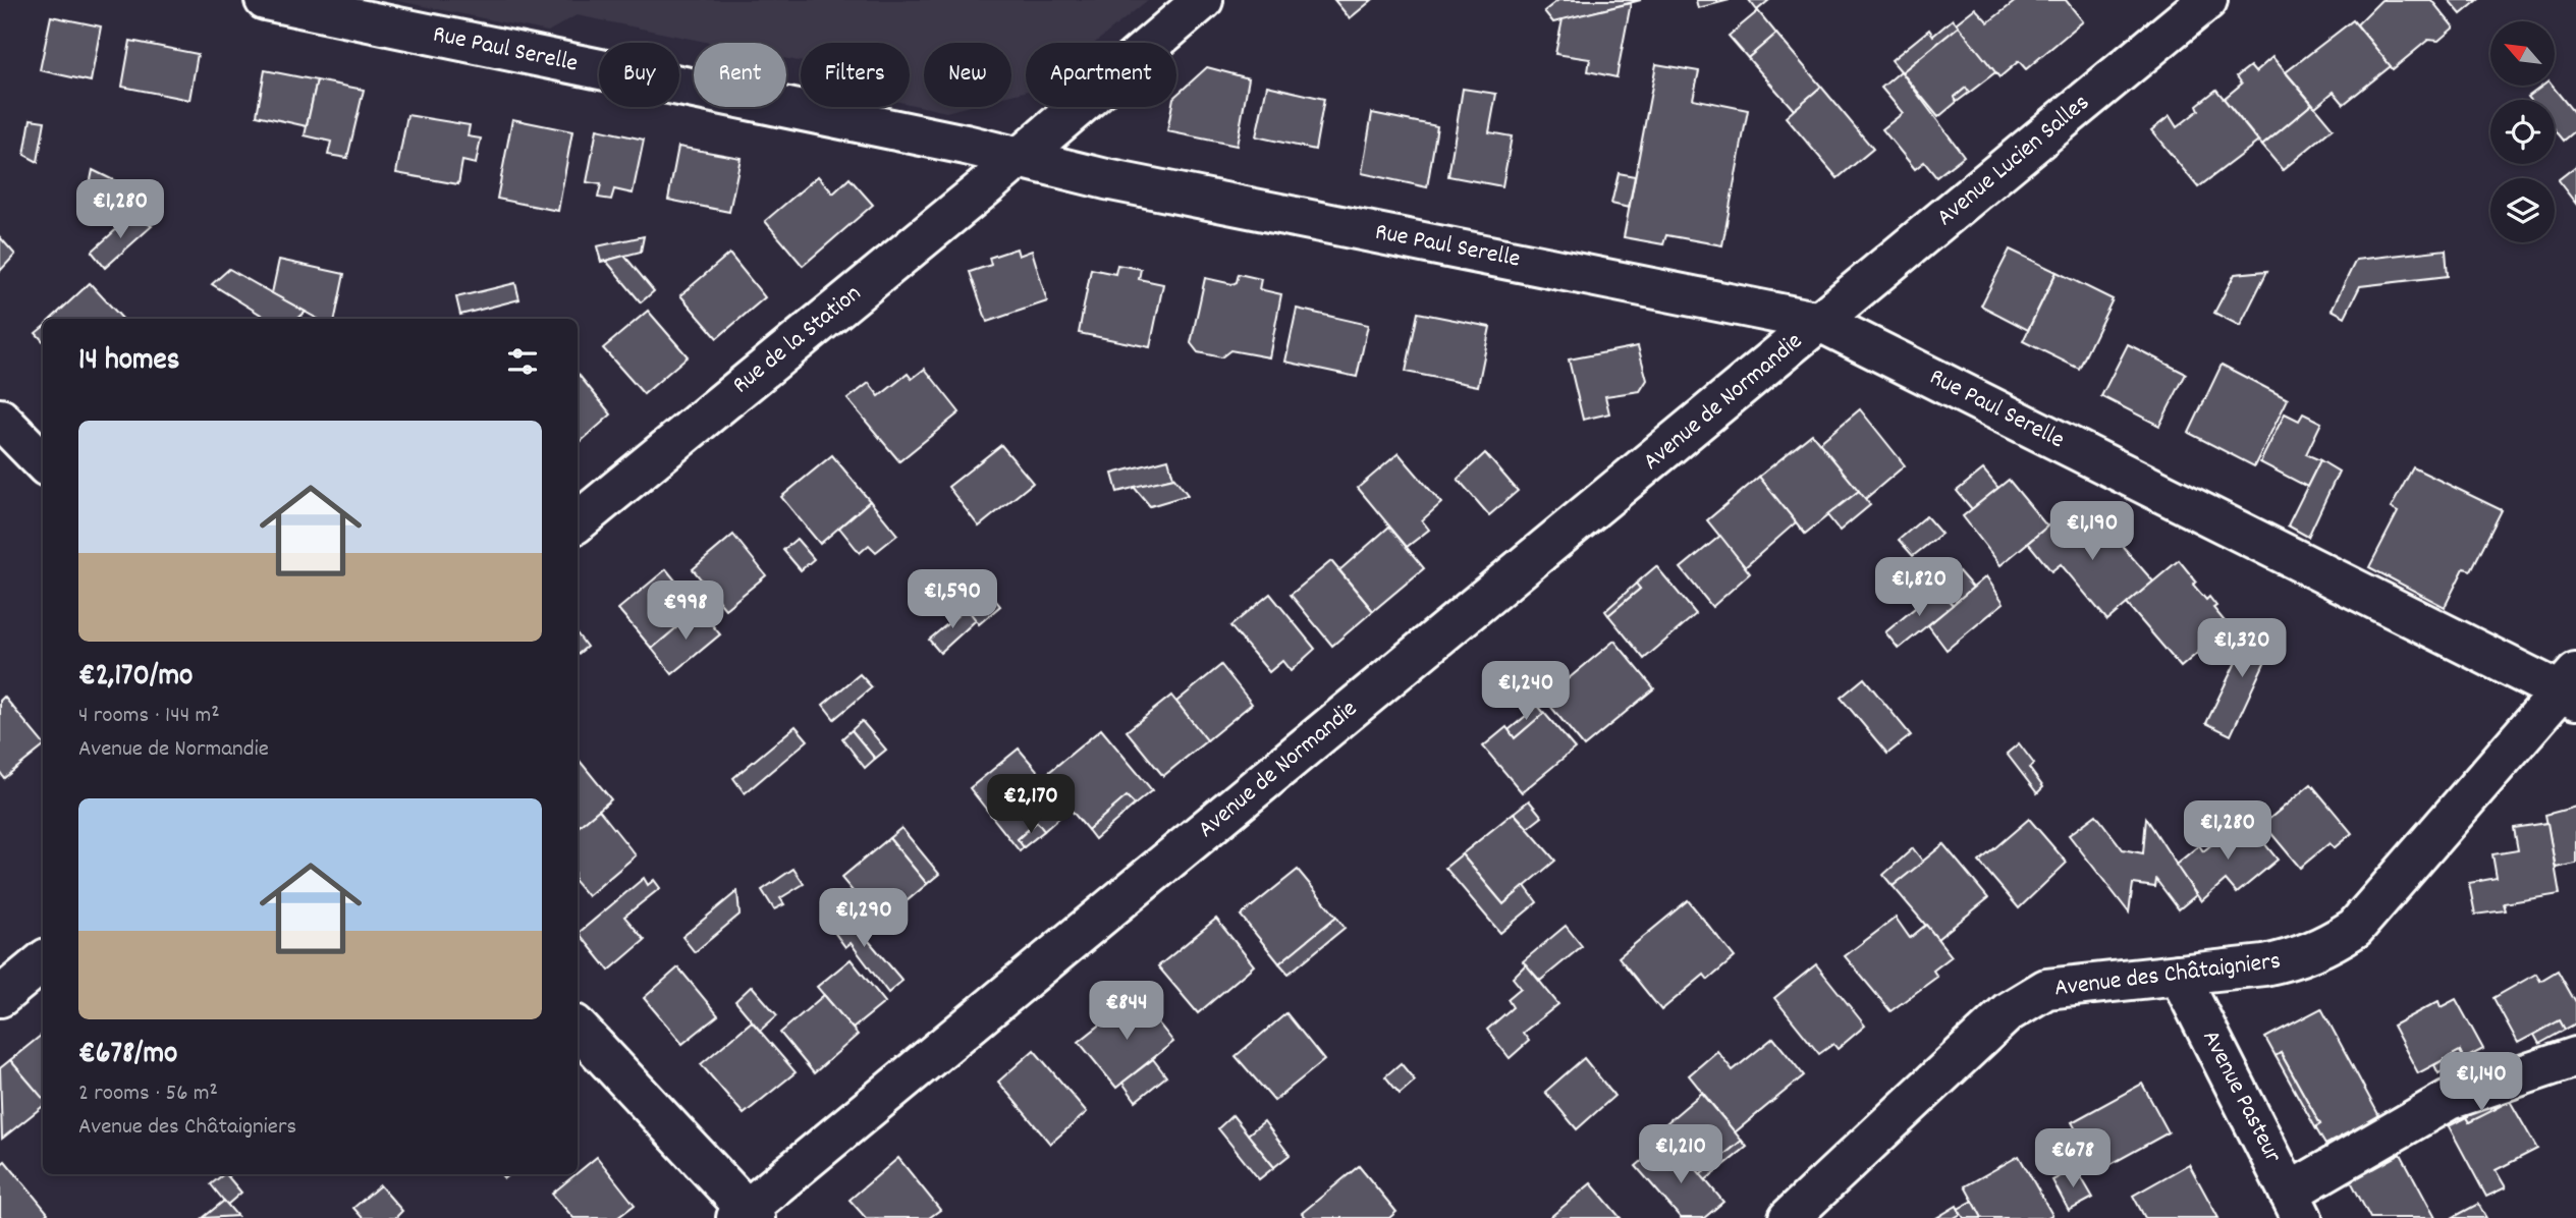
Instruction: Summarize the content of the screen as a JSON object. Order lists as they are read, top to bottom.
{
  "streets": {
    "street": [
      "Rue Paul Serelle",
      "Avenue Lucien Salles",
      "Rue de la Station",
      "Avenue de Normandie",
      "Avenue des Châtaigniers",
      "Avenue Pasteur"
    ]
  },
  "crossings": [
    ["Rue Paul Serelle", "Avenue Lucien Salles"],
    ["Rue Paul Serelle", "Rue de la Station"],
    ["Rue Paul Serelle", "Avenue de Normandie"],
    ["Rue Paul Serelle", "Avenue des Châtaigniers"],
    ["Avenue Lucien Salles", "Avenue de Normandie"],
    ["Avenue des Châtaigniers", "Avenue Pasteur"]
  ],
  "north": "top left",
  "page": {
    "chip": [
      "Buy",
      "Rent",
      "Filters",
      "New",
      "Apartment"
    ],
    "price": [
      "€1,280",
      "€1,190",
      "€1,820",
      "€1,590",
      "€998",
      "€1,320",
      "€1,240",
      "€2,170",
      "€1,280",
      "€1,290",
      "€844",
      "€1,140",
      "€1,210",
      "€678"
    ],
    "heading": "14 homes",
    "list": [
      {
        "name": "€2,170/mo",
        "note": "4 rooms · 144 m² · Avenue de Normandie"
      },
      {
        "name": "€678/mo",
        "note": "2 rooms · 56 m² · Avenue des Châtaigniers"
      }
    ]
  }
}
